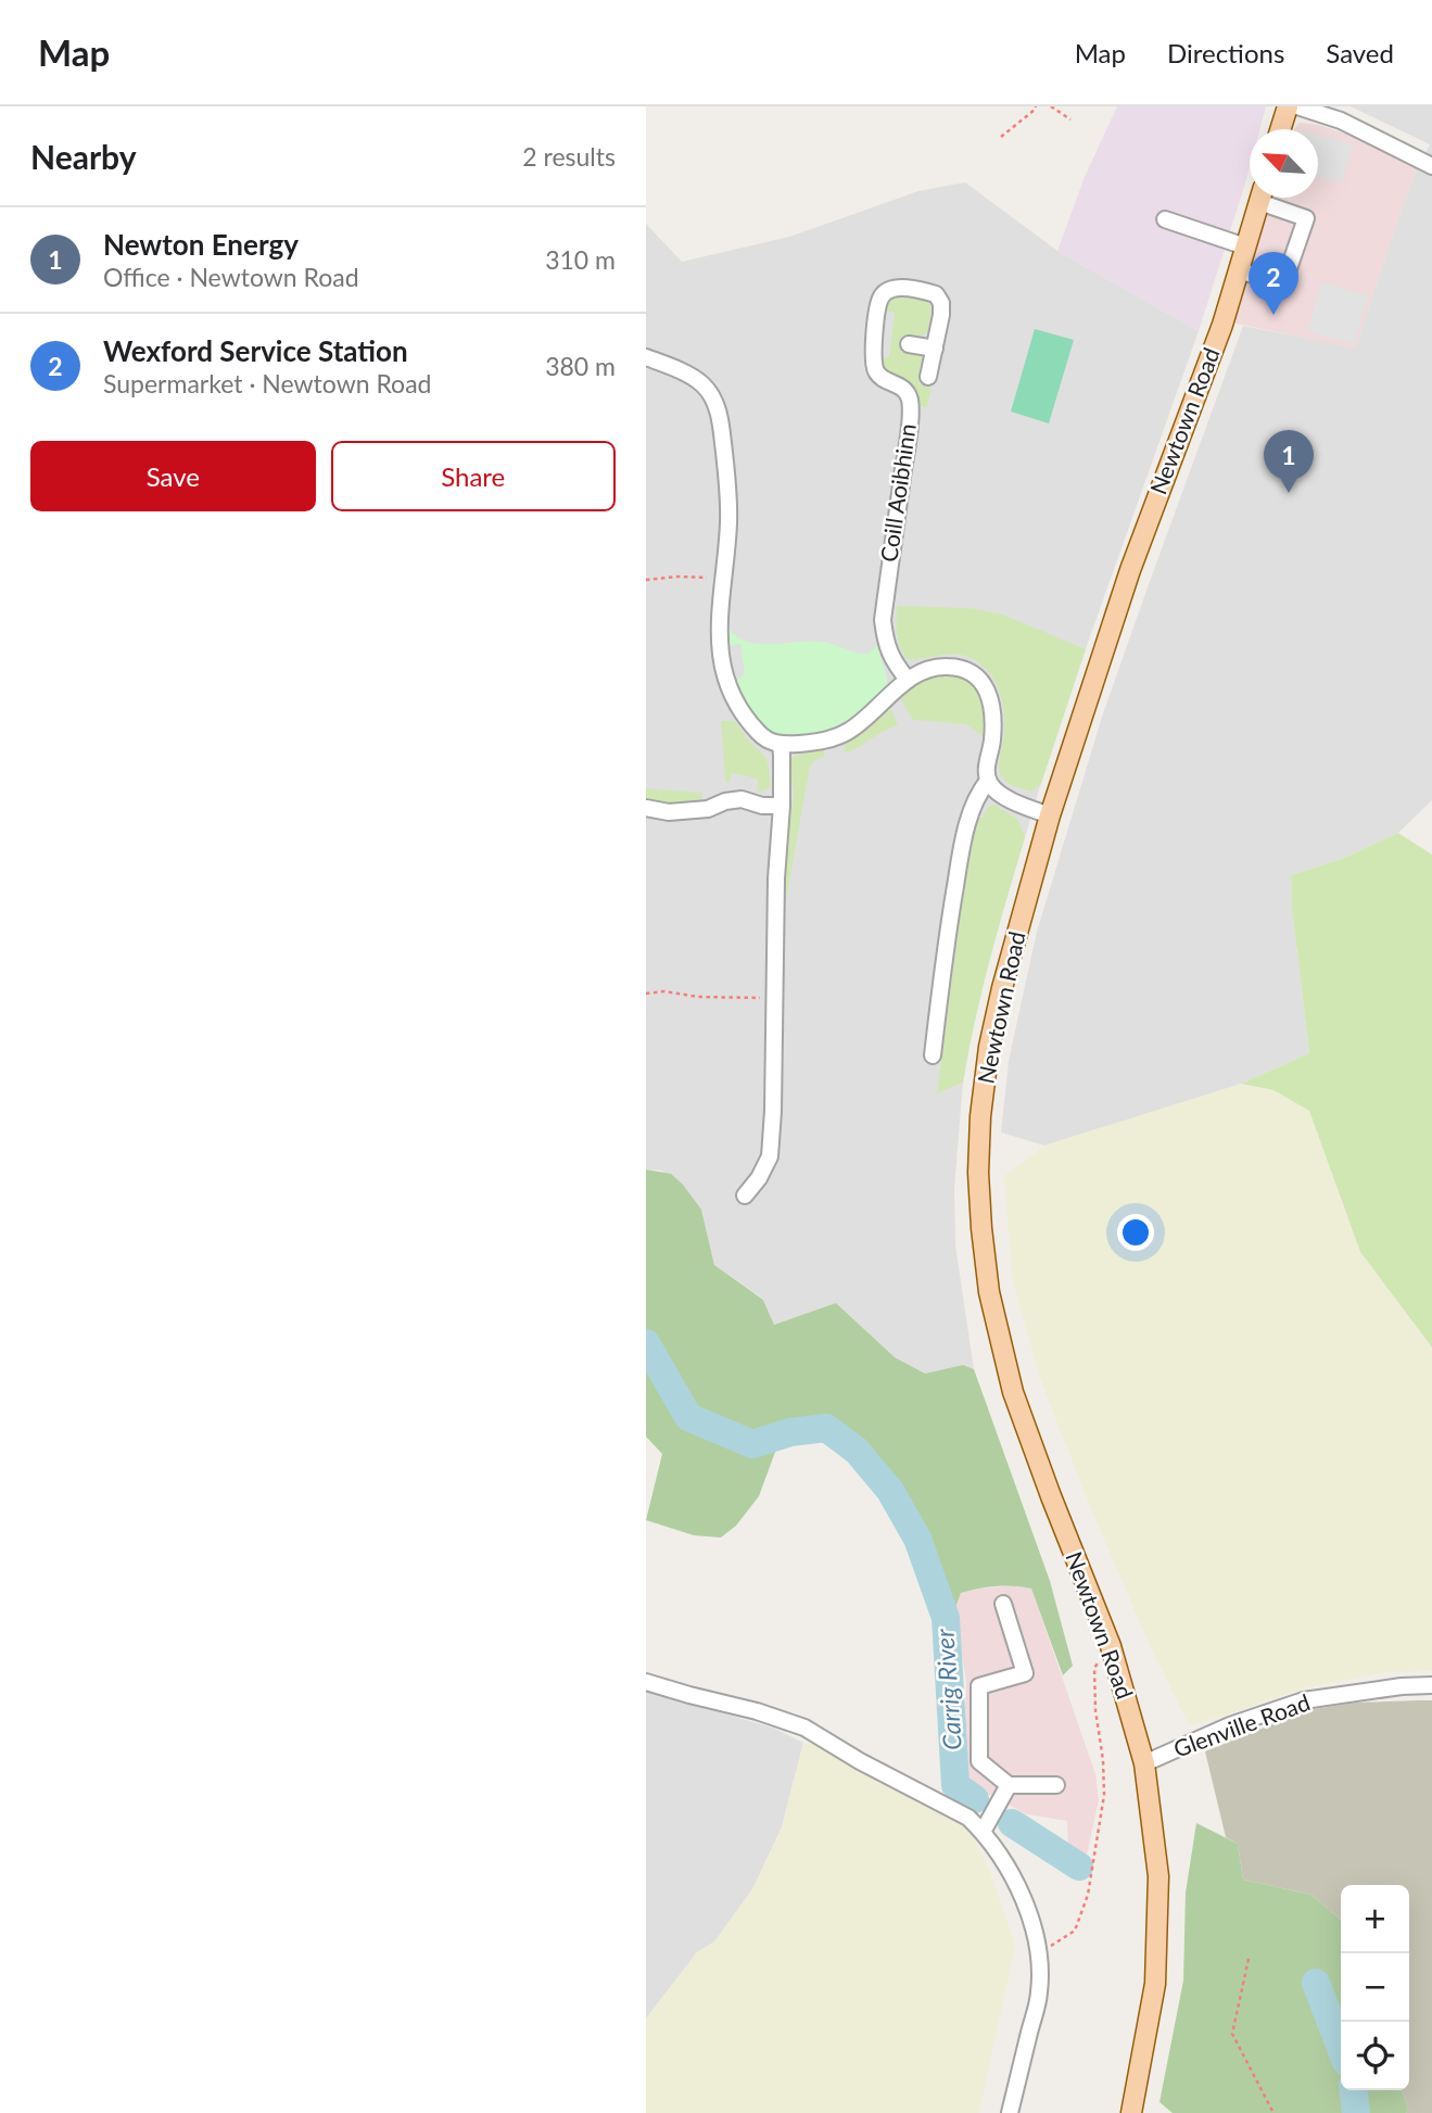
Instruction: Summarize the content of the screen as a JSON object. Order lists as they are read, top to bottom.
{
  "streets": {
    "main road": ["Newtown Road"],
    "street": ["Coill Aoibhinn", "Glenville Road"]
  },
  "crossings": [
    ["Newtown Road", "Glenville Road"]
  ],
  "water": ["Carrig River"],
  "north": "top left",
  "page": {
    "header": "Map",
    "nav": ["Map", "Directions", "Saved"],
    "heading": ["Nearby", "2 results"],
    "list": [
      {
        "mark": "1",
        "name": "Newton Energy",
        "note": "Office · Newtown Road",
        "value": "310 m"
      },
      {
        "mark": "2",
        "name": "Wexford Service Station",
        "note": "Supermarket · Newtown Road",
        "value": "380 m"
      }
    ],
    "pins": ["2", "1"],
    "buttons": ["Save", "Share"],
    "map_buttons": ["+", "−"]
  }
}
